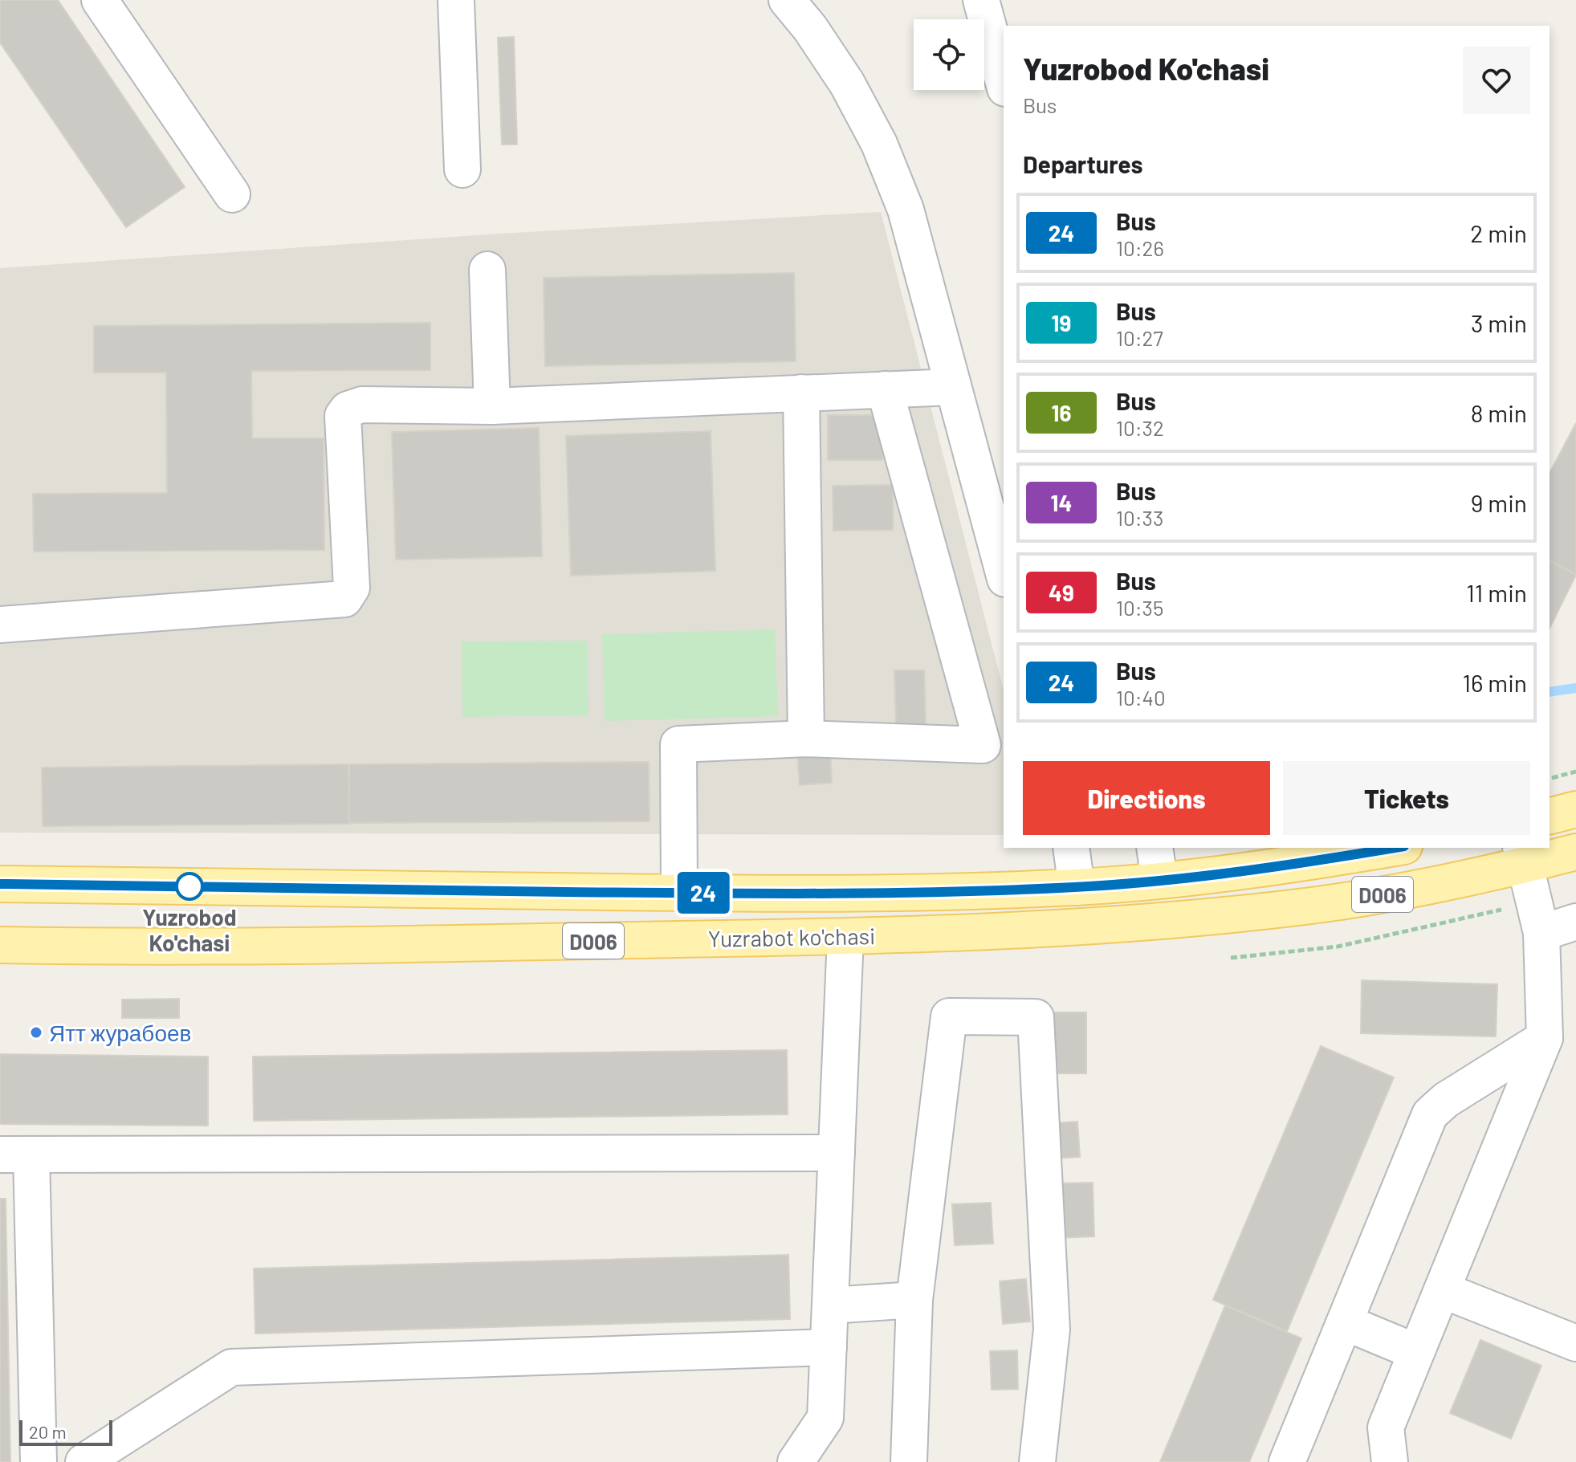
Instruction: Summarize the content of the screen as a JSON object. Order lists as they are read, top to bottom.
{
  "streets": {
    "main road": ["D006", "Yuzrabot ko'chasi"]
  },
  "places": ["Yuzrobod Ko'chasi", "Ятт журабоев"],
  "lines": ["bus line 24"],
  "scale_bar": "20 m",
  "page": {
    "on_map": "24",
    "heading": [
      ["Yuzrobod Ko'chasi", "Bus"],
      "Departures"
    ],
    "list": [
      {
        "mark": "24",
        "name": "Bus",
        "note": "10:26",
        "value": "2 min"
      },
      {
        "mark": "19",
        "name": "Bus",
        "note": "10:27",
        "value": "3 min"
      },
      {
        "mark": "16",
        "name": "Bus",
        "note": "10:32",
        "value": "8 min"
      },
      {
        "mark": "14",
        "name": "Bus",
        "note": "10:33",
        "value": "9 min"
      },
      {
        "mark": "49",
        "name": "Bus",
        "note": "10:35",
        "value": "11 min"
      },
      {
        "mark": "24",
        "name": "Bus",
        "note": "10:40",
        "value": "16 min"
      }
    ],
    "buttons": ["Directions", "Tickets"],
    "scale": "20 m"
  }
}
